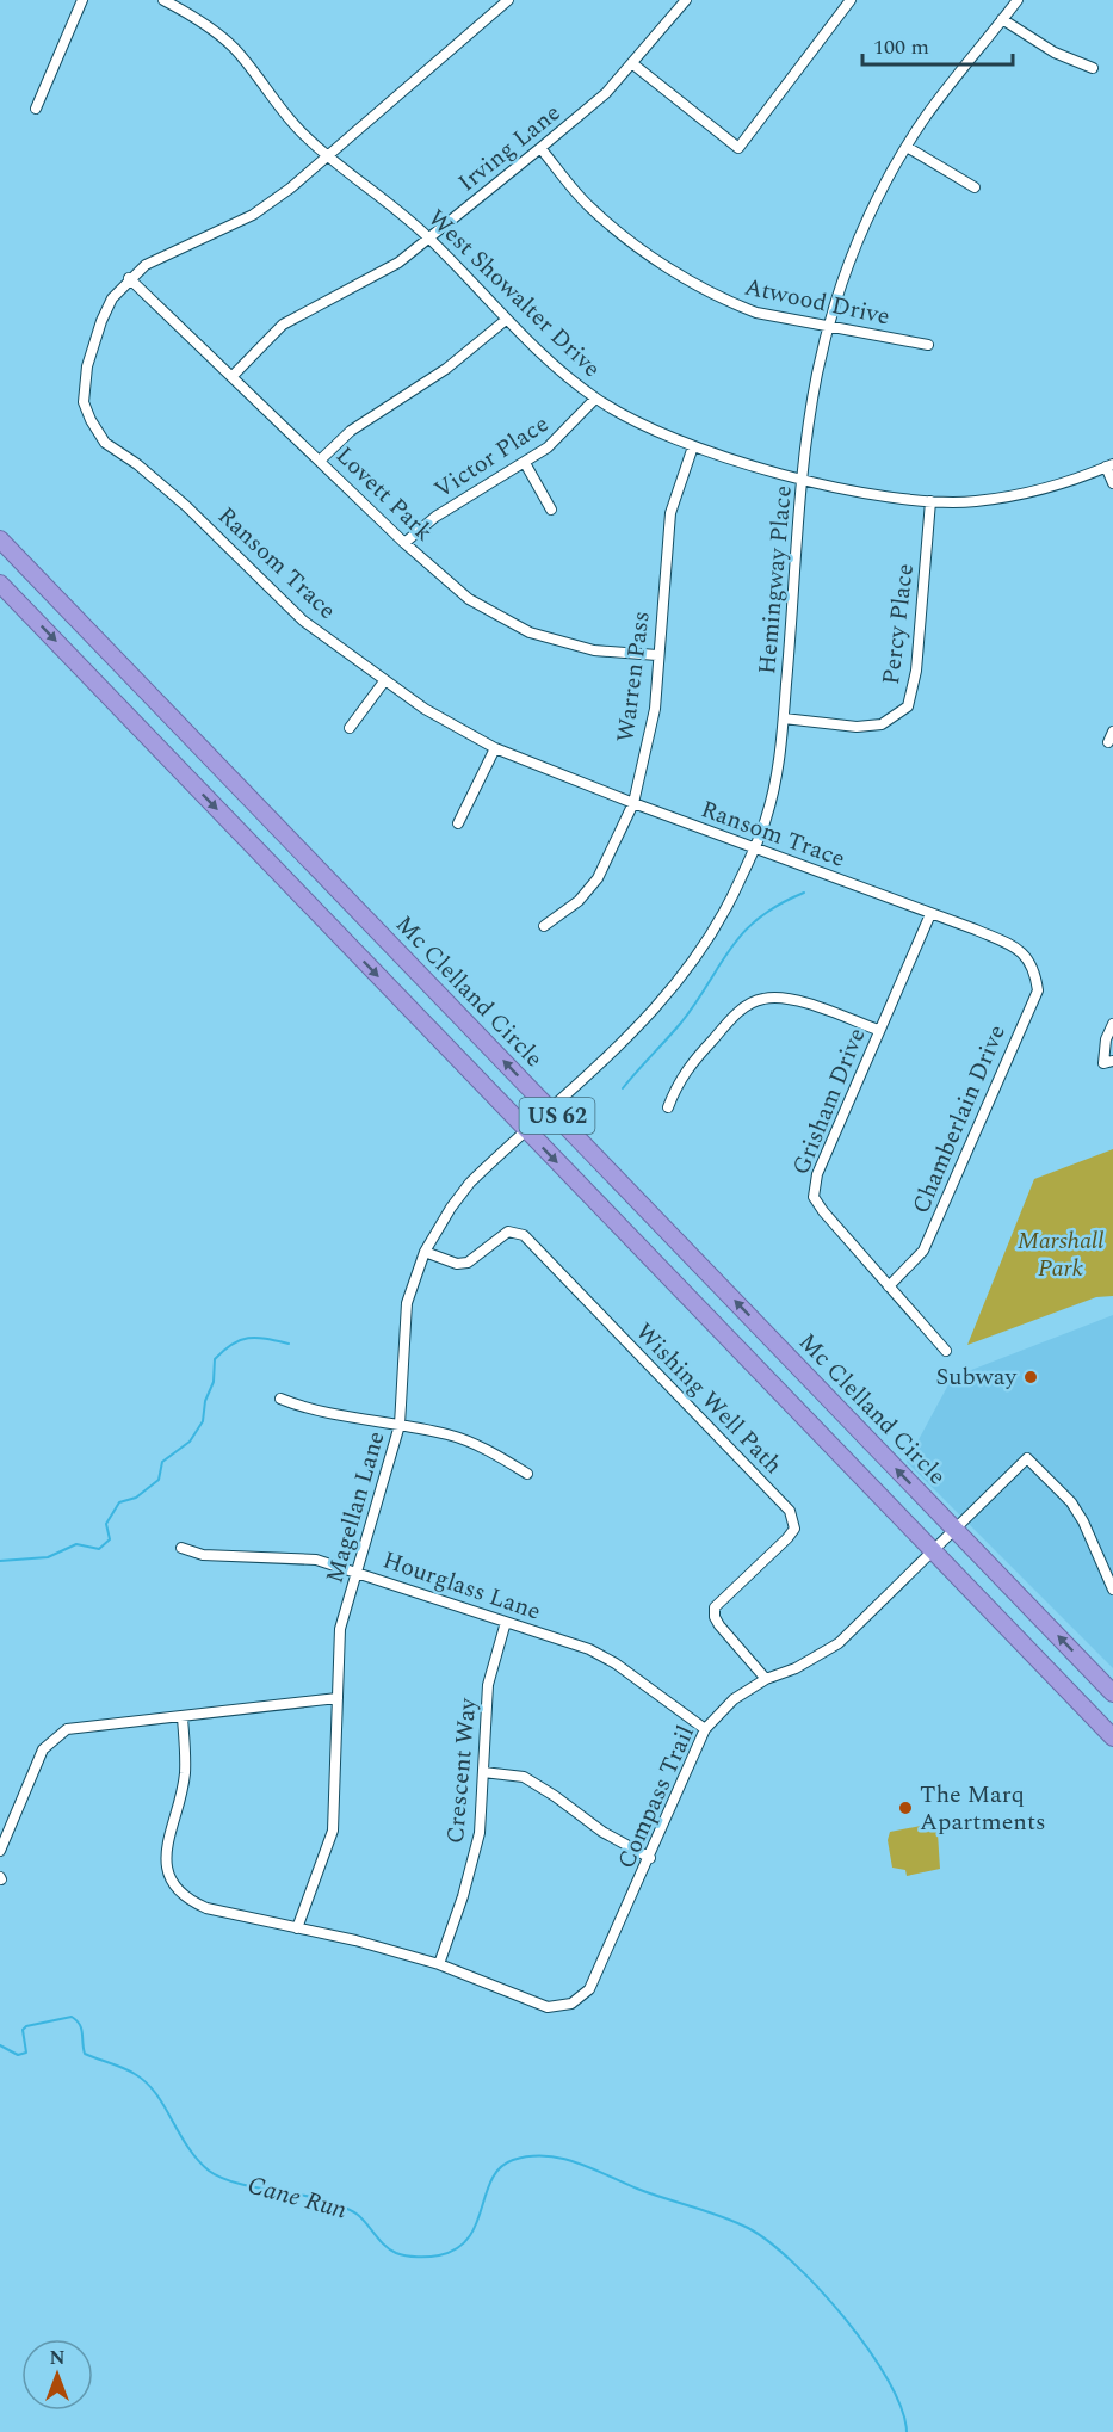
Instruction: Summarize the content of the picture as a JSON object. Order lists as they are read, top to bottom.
{
  "streets": {
    "highway": ["Mc Clelland Circle", "US 62"],
    "street": [
      "Irving Lane",
      "West Showalter Drive",
      "Atwood Drive",
      "Victor Place",
      "Lovett Park",
      "Ransom Trace",
      "Hemingway Place",
      "Percy Place",
      "Warren Pass",
      "Grisham Drive",
      "Chamberlain Drive",
      "Wishing Well Path",
      "Magellan Lane",
      "Hourglass Lane",
      "Crescent Way",
      "Compass Trail"
    ]
  },
  "crossings": [
    ["Irving Lane", "West Showalter Drive"],
    ["Irving Lane", "Atwood Drive"],
    ["Irving Lane", "Lovett Park"],
    ["West Showalter Drive", "Victor Place"],
    ["West Showalter Drive", "Ransom Trace"],
    ["West Showalter Drive", "Hemingway Place"],
    ["West Showalter Drive", "Percy Place"],
    ["West Showalter Drive", "Warren Pass"],
    ["Atwood Drive", "Hemingway Place"],
    ["Victor Place", "Lovett Park"],
    ["Lovett Park", "Ransom Trace"],
    ["Lovett Park", "Warren Pass"],
    ["Ransom Trace", "Hemingway Place"],
    ["Ransom Trace", "Warren Pass"],
    ["Ransom Trace", "Grisham Drive"],
    ["Ransom Trace", "Chamberlain Drive"],
    ["Hemingway Place", "Percy Place"],
    ["Hemingway Place", "Mc Clelland Circle"],
    ["Hemingway Place", "US 62"],
    ["Hemingway Place", "Magellan Lane"],
    ["Mc Clelland Circle", "Compass Trail"],
    ["Grisham Drive", "Chamberlain Drive"],
    ["US 62", "Magellan Lane"],
    ["US 62", "Compass Trail"],
    ["Wishing Well Path", "Magellan Lane"],
    ["Wishing Well Path", "Compass Trail"],
    ["Magellan Lane", "Hourglass Lane"],
    ["Hourglass Lane", "Crescent Way"],
    ["Hourglass Lane", "Compass Trail"],
    ["Crescent Way", "Compass Trail"]
  ],
  "water": ["Cane Run"],
  "parks": ["Marshall Park"],
  "places": ["Subway", "The Marq Apartments"],
  "scale_bar": "100 m",
  "north": "top"
}
